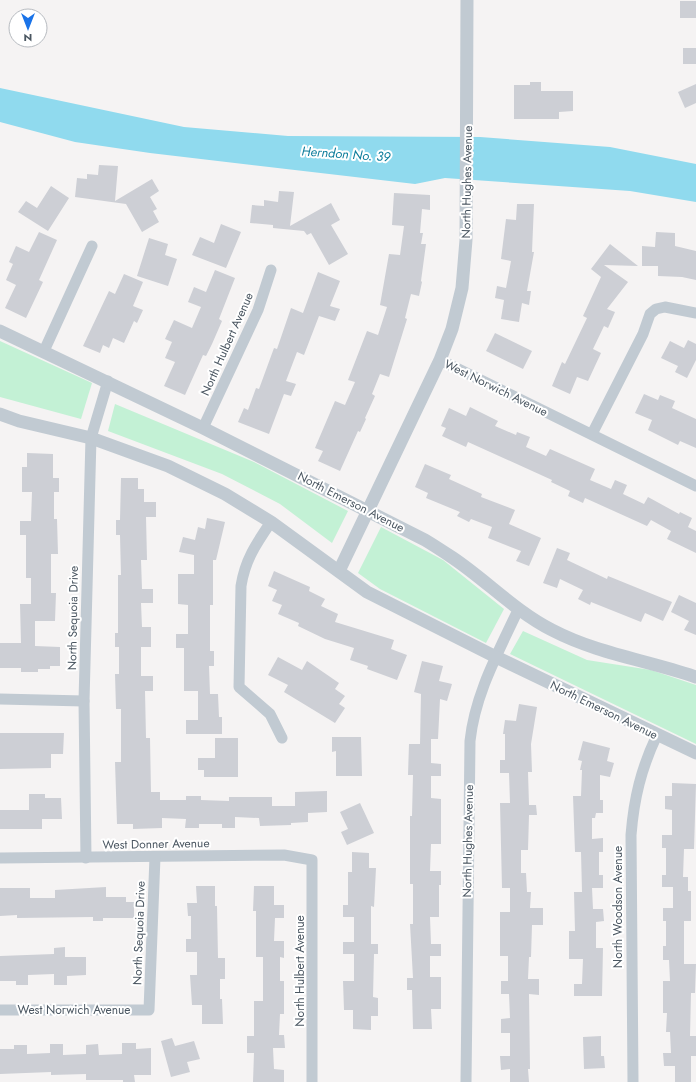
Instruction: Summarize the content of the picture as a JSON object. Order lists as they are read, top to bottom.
{
  "streets": {
    "street": [
      "North Hughes Avenue",
      "North Hulbert Avenue",
      "West Norwich Avenue",
      "North Emerson Avenue",
      "North Sequoia Drive",
      "West Donner Avenue",
      "North Woodson Avenue"
    ]
  },
  "crossings": [
    ["North Hughes Avenue", "West Norwich Avenue"],
    ["North Hughes Avenue", "North Emerson Avenue"],
    ["North Hulbert Avenue", "North Emerson Avenue"],
    ["North Hulbert Avenue", "West Donner Avenue"],
    ["West Norwich Avenue", "North Emerson Avenue"],
    ["West Norwich Avenue", "North Sequoia Drive"],
    ["North Emerson Avenue", "North Sequoia Drive"],
    ["North Emerson Avenue", "North Woodson Avenue"],
    ["North Sequoia Drive", "West Donner Avenue"]
  ],
  "water": ["Herndon No. 39"],
  "north": "bottom"
}
